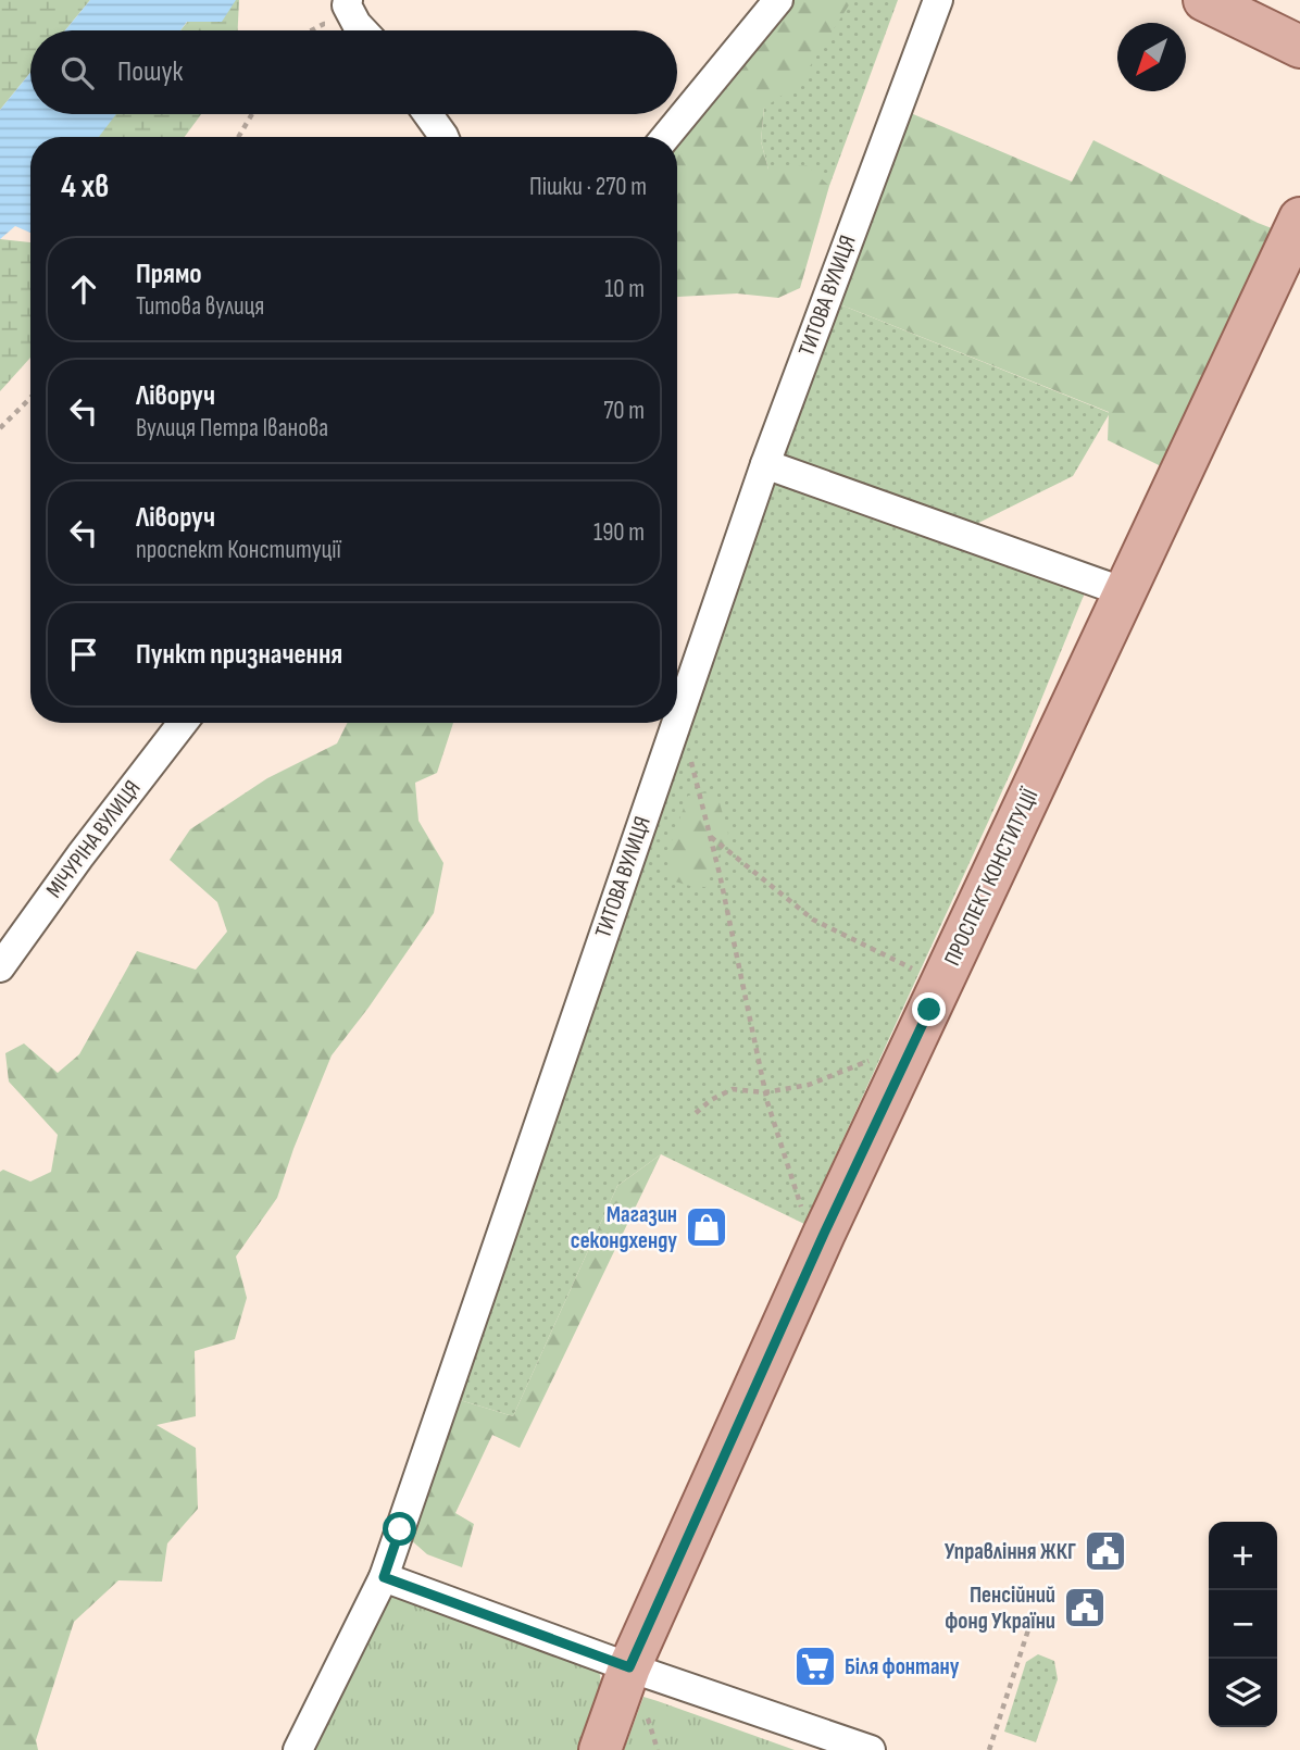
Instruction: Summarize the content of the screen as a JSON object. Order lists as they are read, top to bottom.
{
  "streets": {
    "main road": ["ПРОСПЕКТ КОНСТИТУЦІЇ"],
    "street": ["ТИТОВА ВУЛИЦЯ", "МІЧУРІНА ВУЛИЦЯ"]
  },
  "places": {
    "shop": ["Магазин секондхенду"],
    "public building": ["Управління ЖКГ", "Пенсійний фонд України"],
    "supermarket": ["Біля фонтану"]
  },
  "north": "bottom left",
  "page": {
    "search": "Пошук",
    "heading": ["4 хв", "Пішки · 270 m"],
    "list": [
      ["Прямо", "Титова вулиця", "10 m"],
      ["Ліворуч", "Вулиця Петра Іванова", "70 m"],
      ["Ліворуч", "проспект Конституції", "190 m"],
      "Пункт призначення"
    ],
    "map_buttons": ["+", "−"]
  }
}
